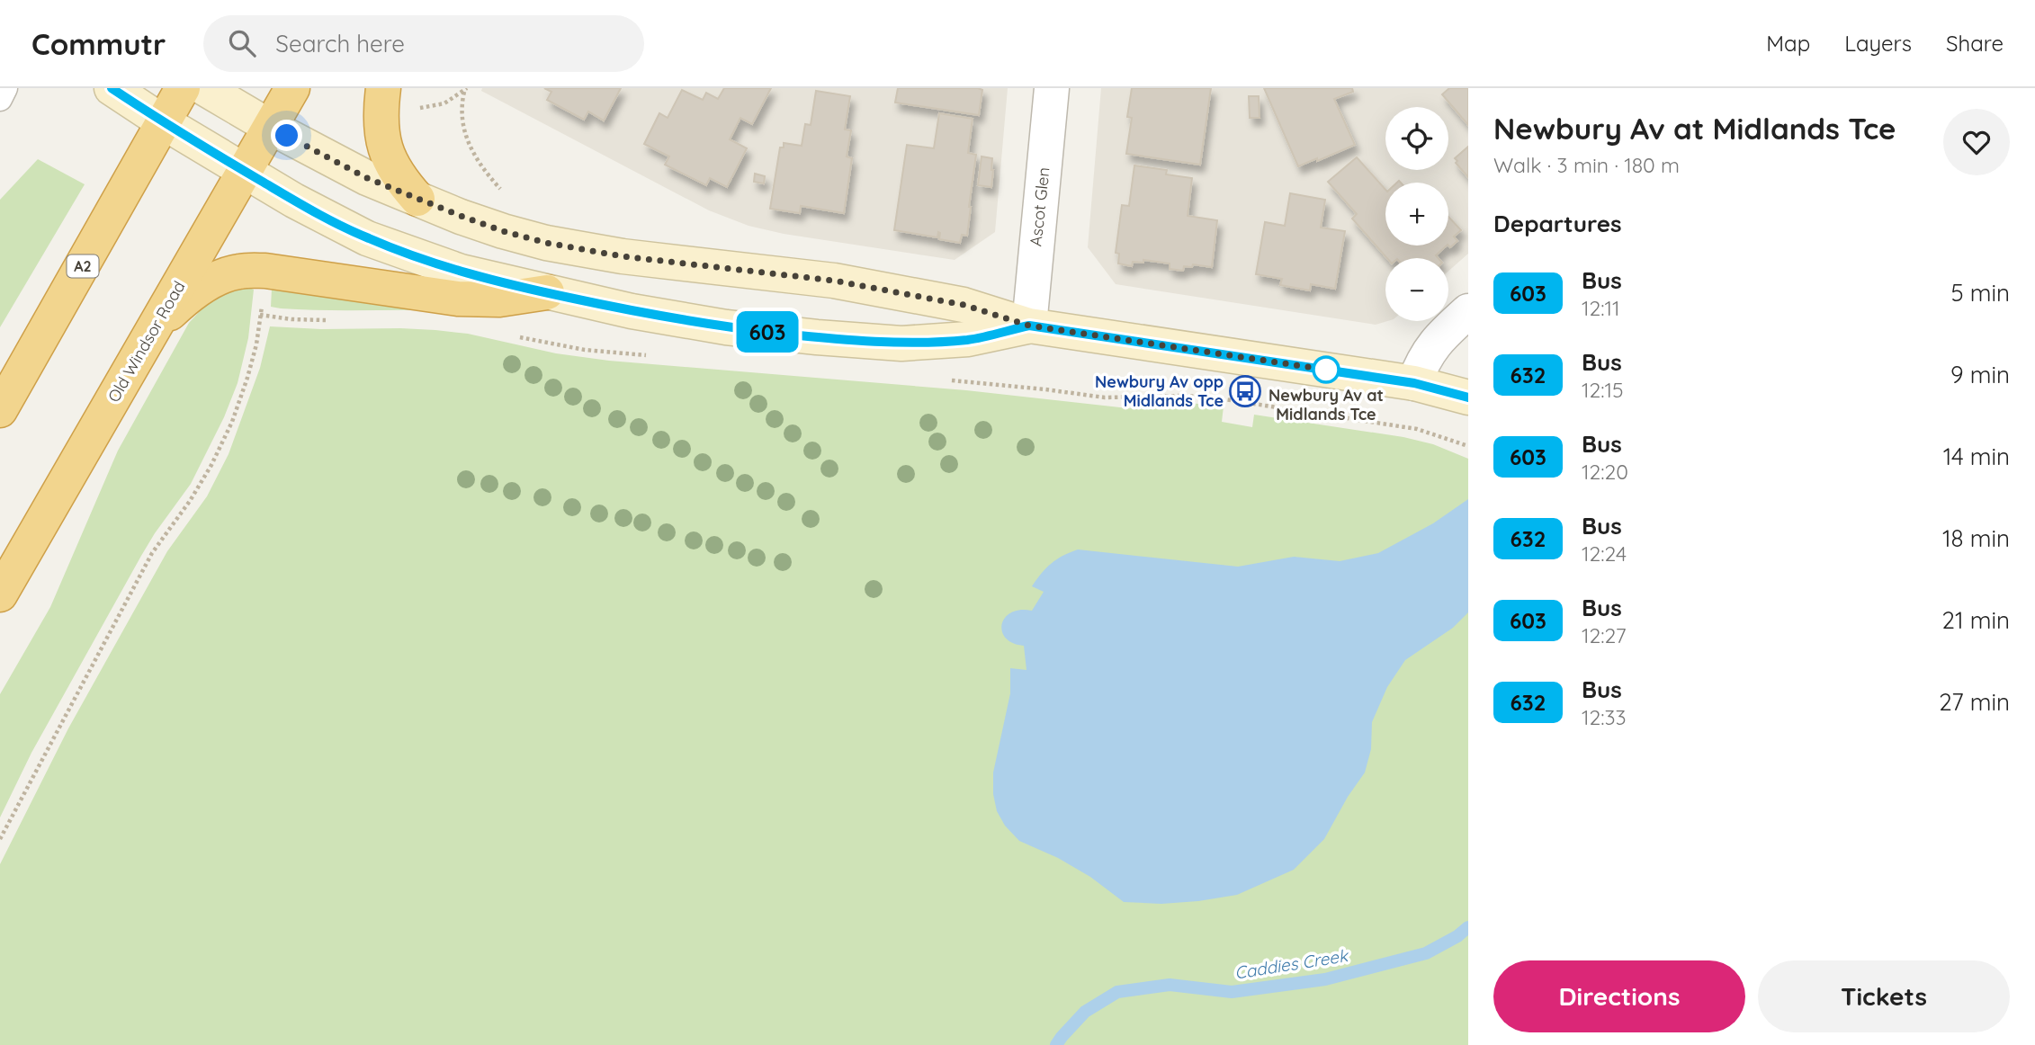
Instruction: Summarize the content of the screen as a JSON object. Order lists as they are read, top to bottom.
{
  "streets": {
    "highway": ["A2", "Old Windsor Road"],
    "street": ["Ascot Glen"]
  },
  "water": ["Caddies Creek"],
  "places": {
    "other": ["Newbury Av at Midlands Tce"],
    "bus stop": ["Newbury Av opp Midlands Tce"]
  },
  "lines": ["bus line 603"],
  "page": {
    "header": "Commutr",
    "search": "Search here",
    "nav": ["Map", "Layers", "Share"],
    "on_map": "603",
    "heading": [
      ["Newbury Av at Midlands Tce", "Walk · 3 min · 180 m"],
      "Departures"
    ],
    "map_buttons": ["+", "−"],
    "list": [
      {
        "mark": "603",
        "name": "Bus",
        "note": "12:11",
        "value": "5 min"
      },
      {
        "mark": "632",
        "name": "Bus",
        "note": "12:15",
        "value": "9 min"
      },
      {
        "mark": "603",
        "name": "Bus",
        "note": "12:20",
        "value": "14 min"
      },
      {
        "mark": "632",
        "name": "Bus",
        "note": "12:24",
        "value": "18 min"
      },
      {
        "mark": "603",
        "name": "Bus",
        "note": "12:27",
        "value": "21 min"
      },
      {
        "mark": "632",
        "name": "Bus",
        "note": "12:33",
        "value": "27 min"
      }
    ],
    "buttons": ["Directions", "Tickets"]
  }
}
